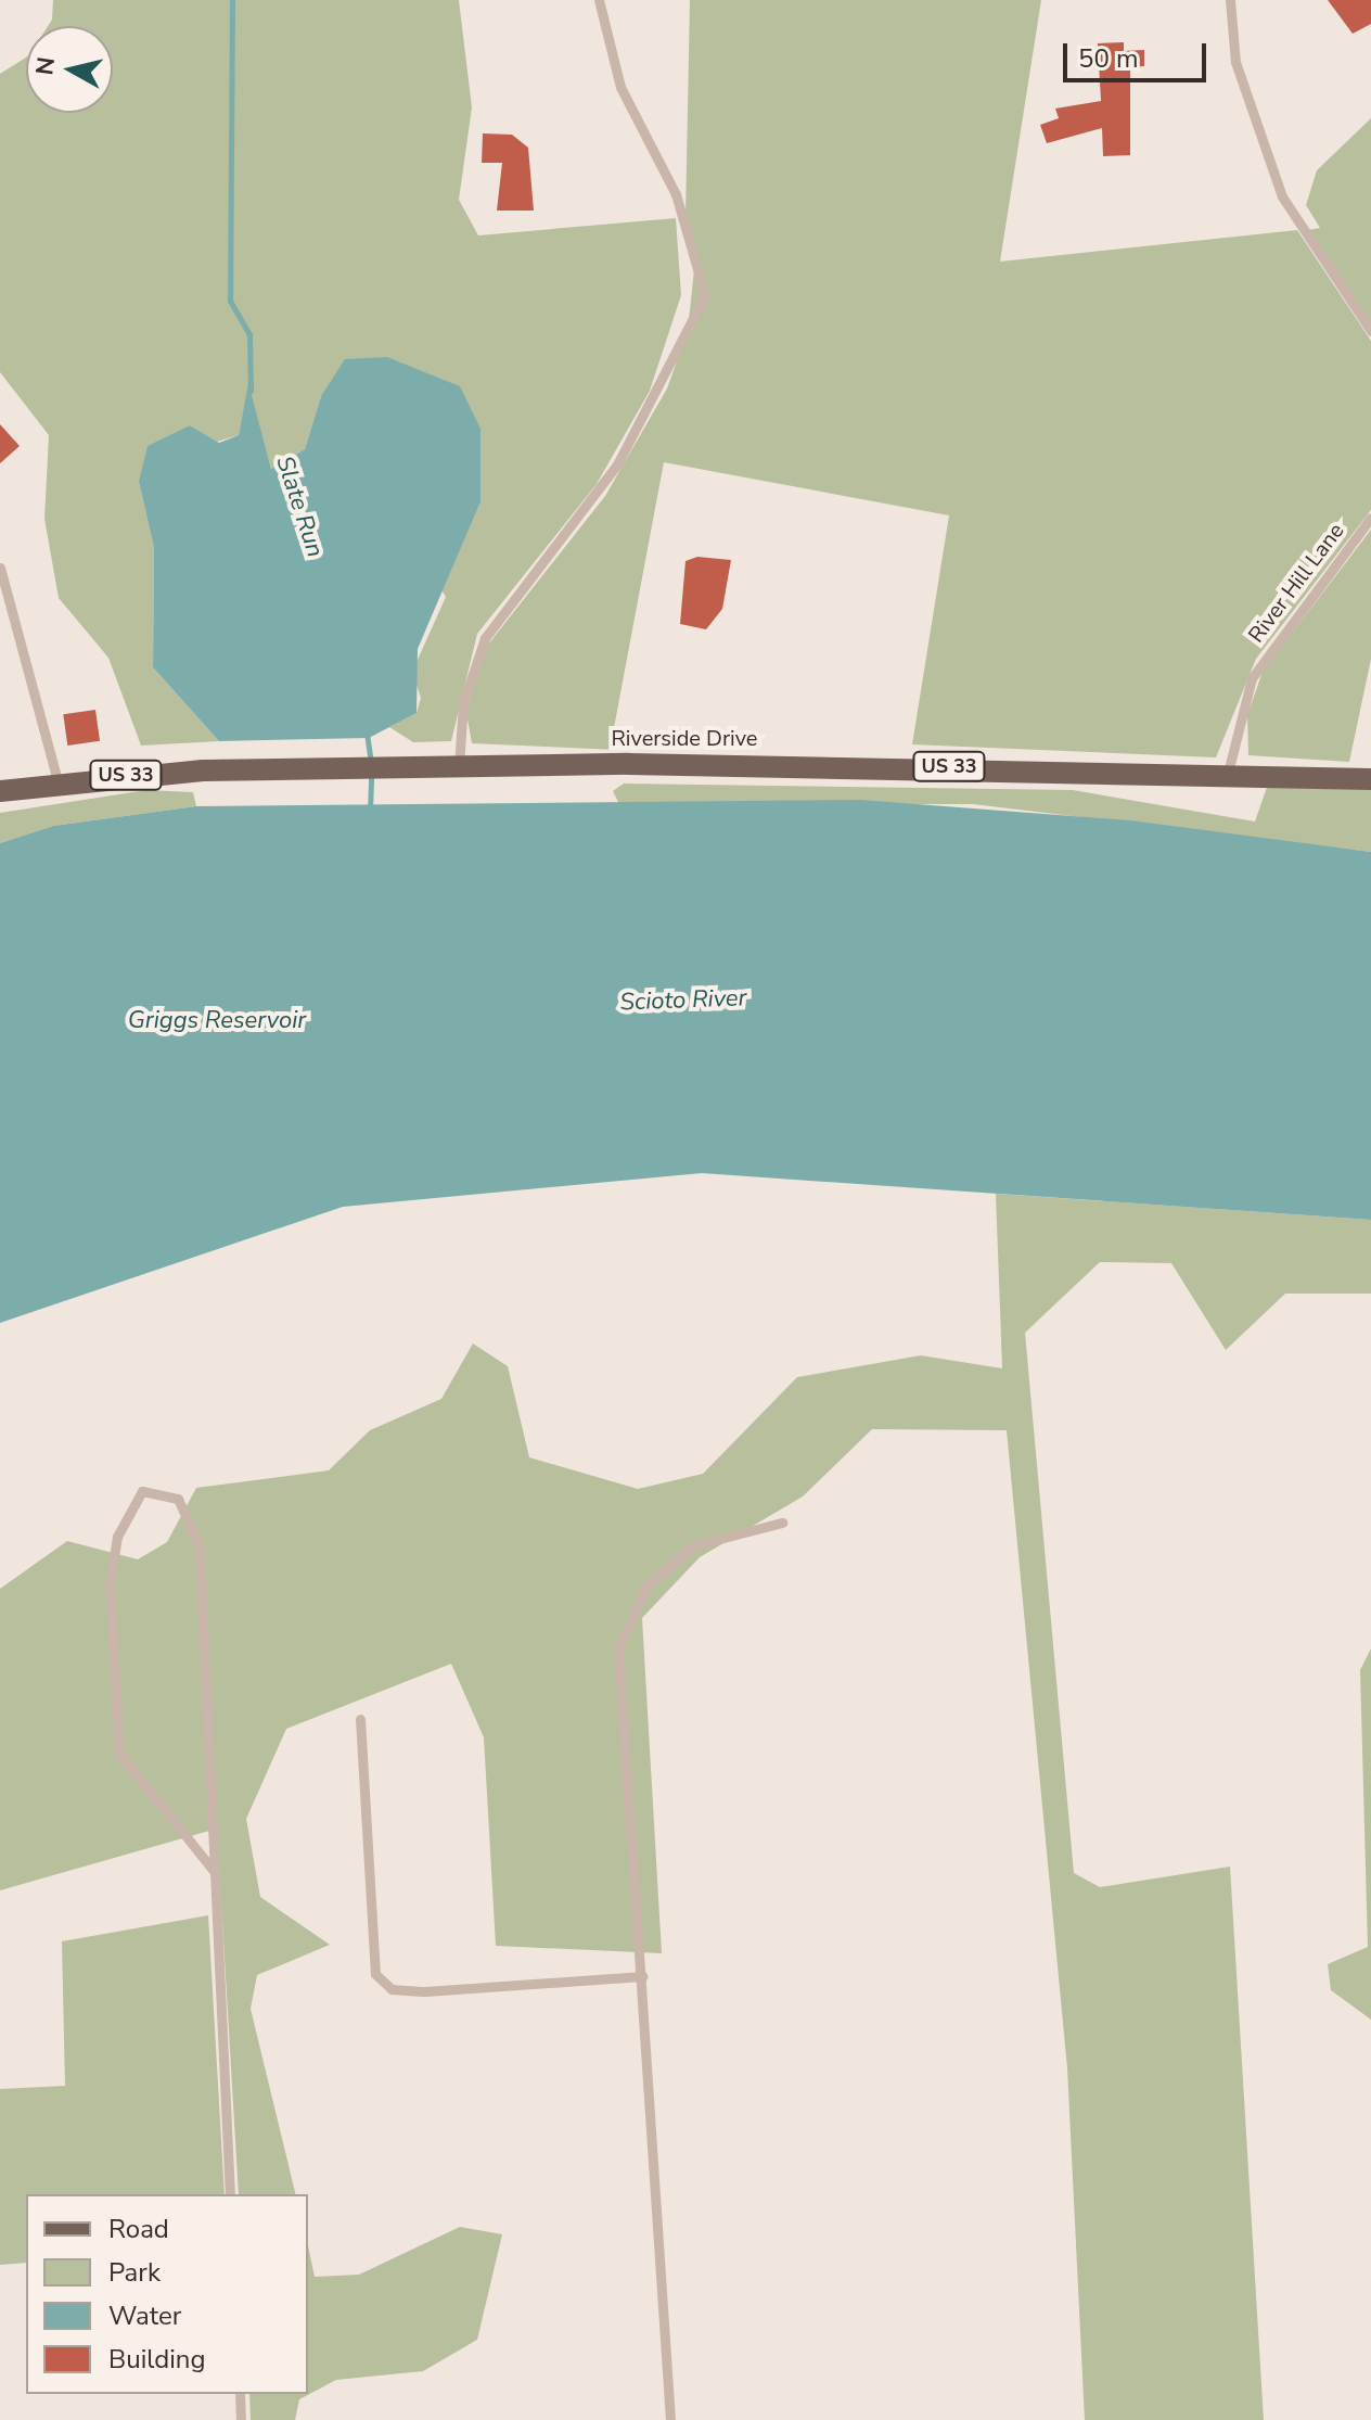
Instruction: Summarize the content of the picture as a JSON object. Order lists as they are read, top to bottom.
{
  "streets": {
    "main road": ["Riverside Drive", "US 33"],
    "lane": ["River Hill Lane"]
  },
  "crossings": [
    ["River Hill Lane", "Riverside Drive"]
  ],
  "water": ["Slate Run", "Scioto River", "Griggs Reservoir"],
  "legend": [
    "Road",
    "Park",
    "Water",
    "Building"
  ],
  "scale_bar": "50 m",
  "north": "left"
}
